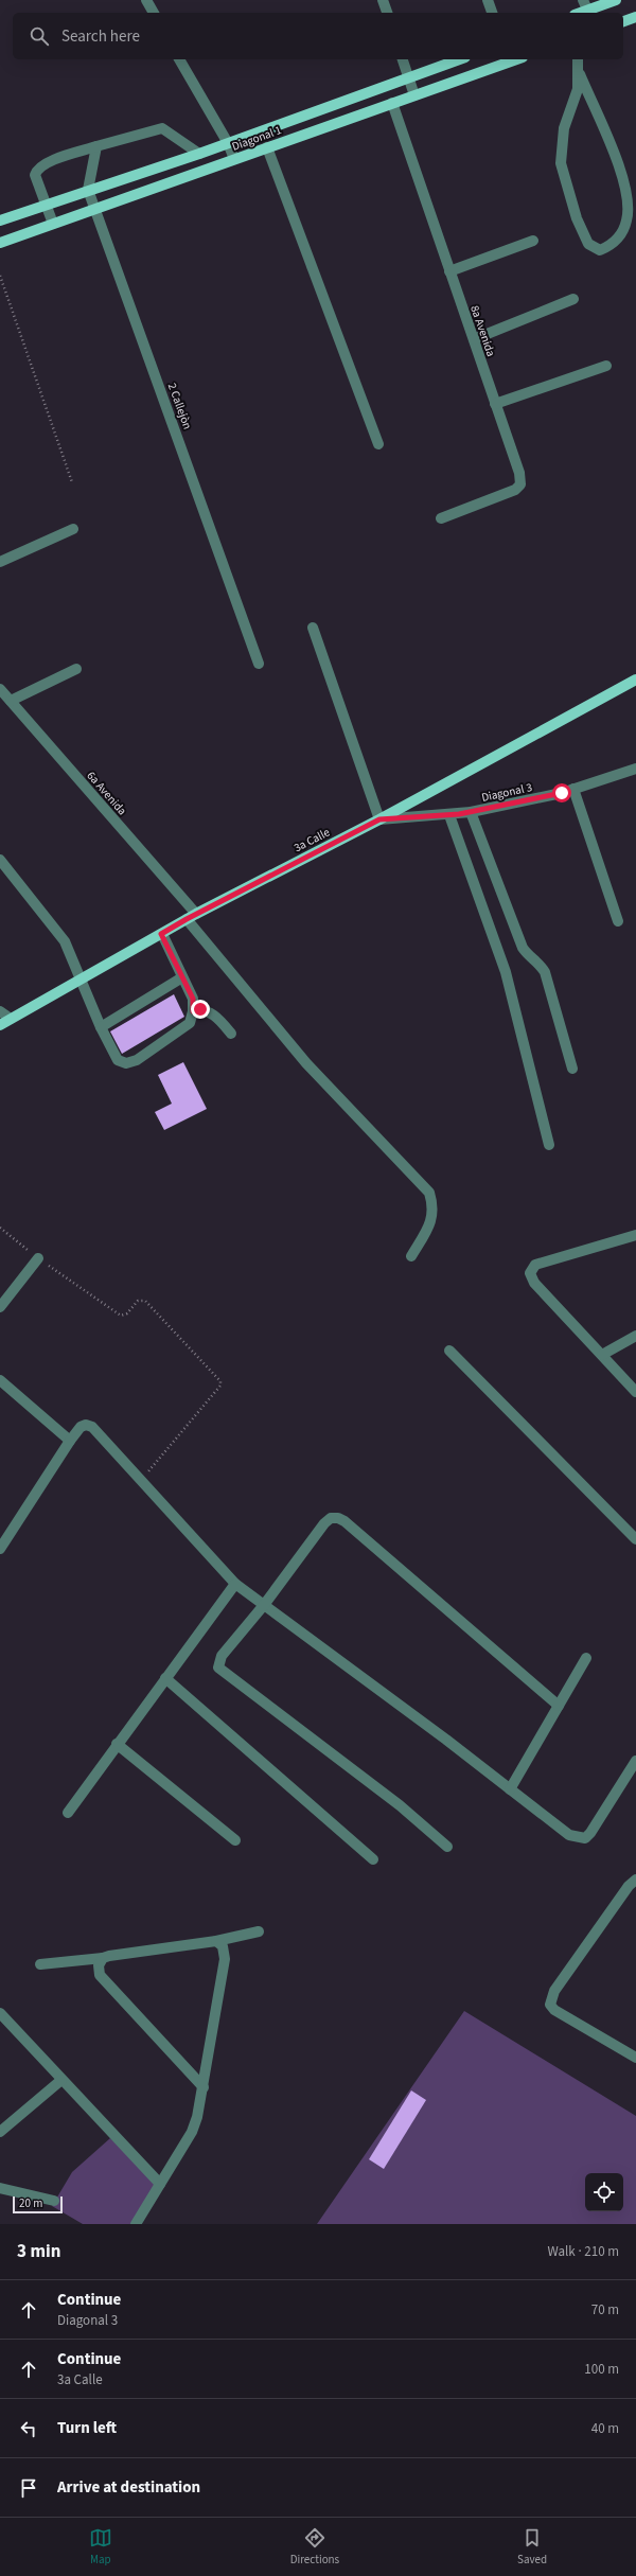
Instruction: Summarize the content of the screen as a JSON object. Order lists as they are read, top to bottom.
{
  "streets": {
    "main road": ["Diagonal 1", "3a Calle"],
    "street": ["8a Avenida", "Diagonal 3", "6a Avenida"]
  },
  "crossings": [
    ["Diagonal 1", "8a Avenida"],
    ["Diagonal 3", "3a Calle"],
    ["6a Avenida", "3a Calle"]
  ],
  "scale_bar": "20 m",
  "page": {
    "search": "Search here",
    "scale": "20 m",
    "heading": ["3 min", "Walk · 210 m"],
    "list": [
      ["Continue", "Diagonal 3", "70 m"],
      ["Continue", "3a Calle", "100 m"],
      ["Turn left", "40 m"],
      "Arrive at destination"
    ],
    "nav": ["Map", "Directions", "Saved"]
  }
}
